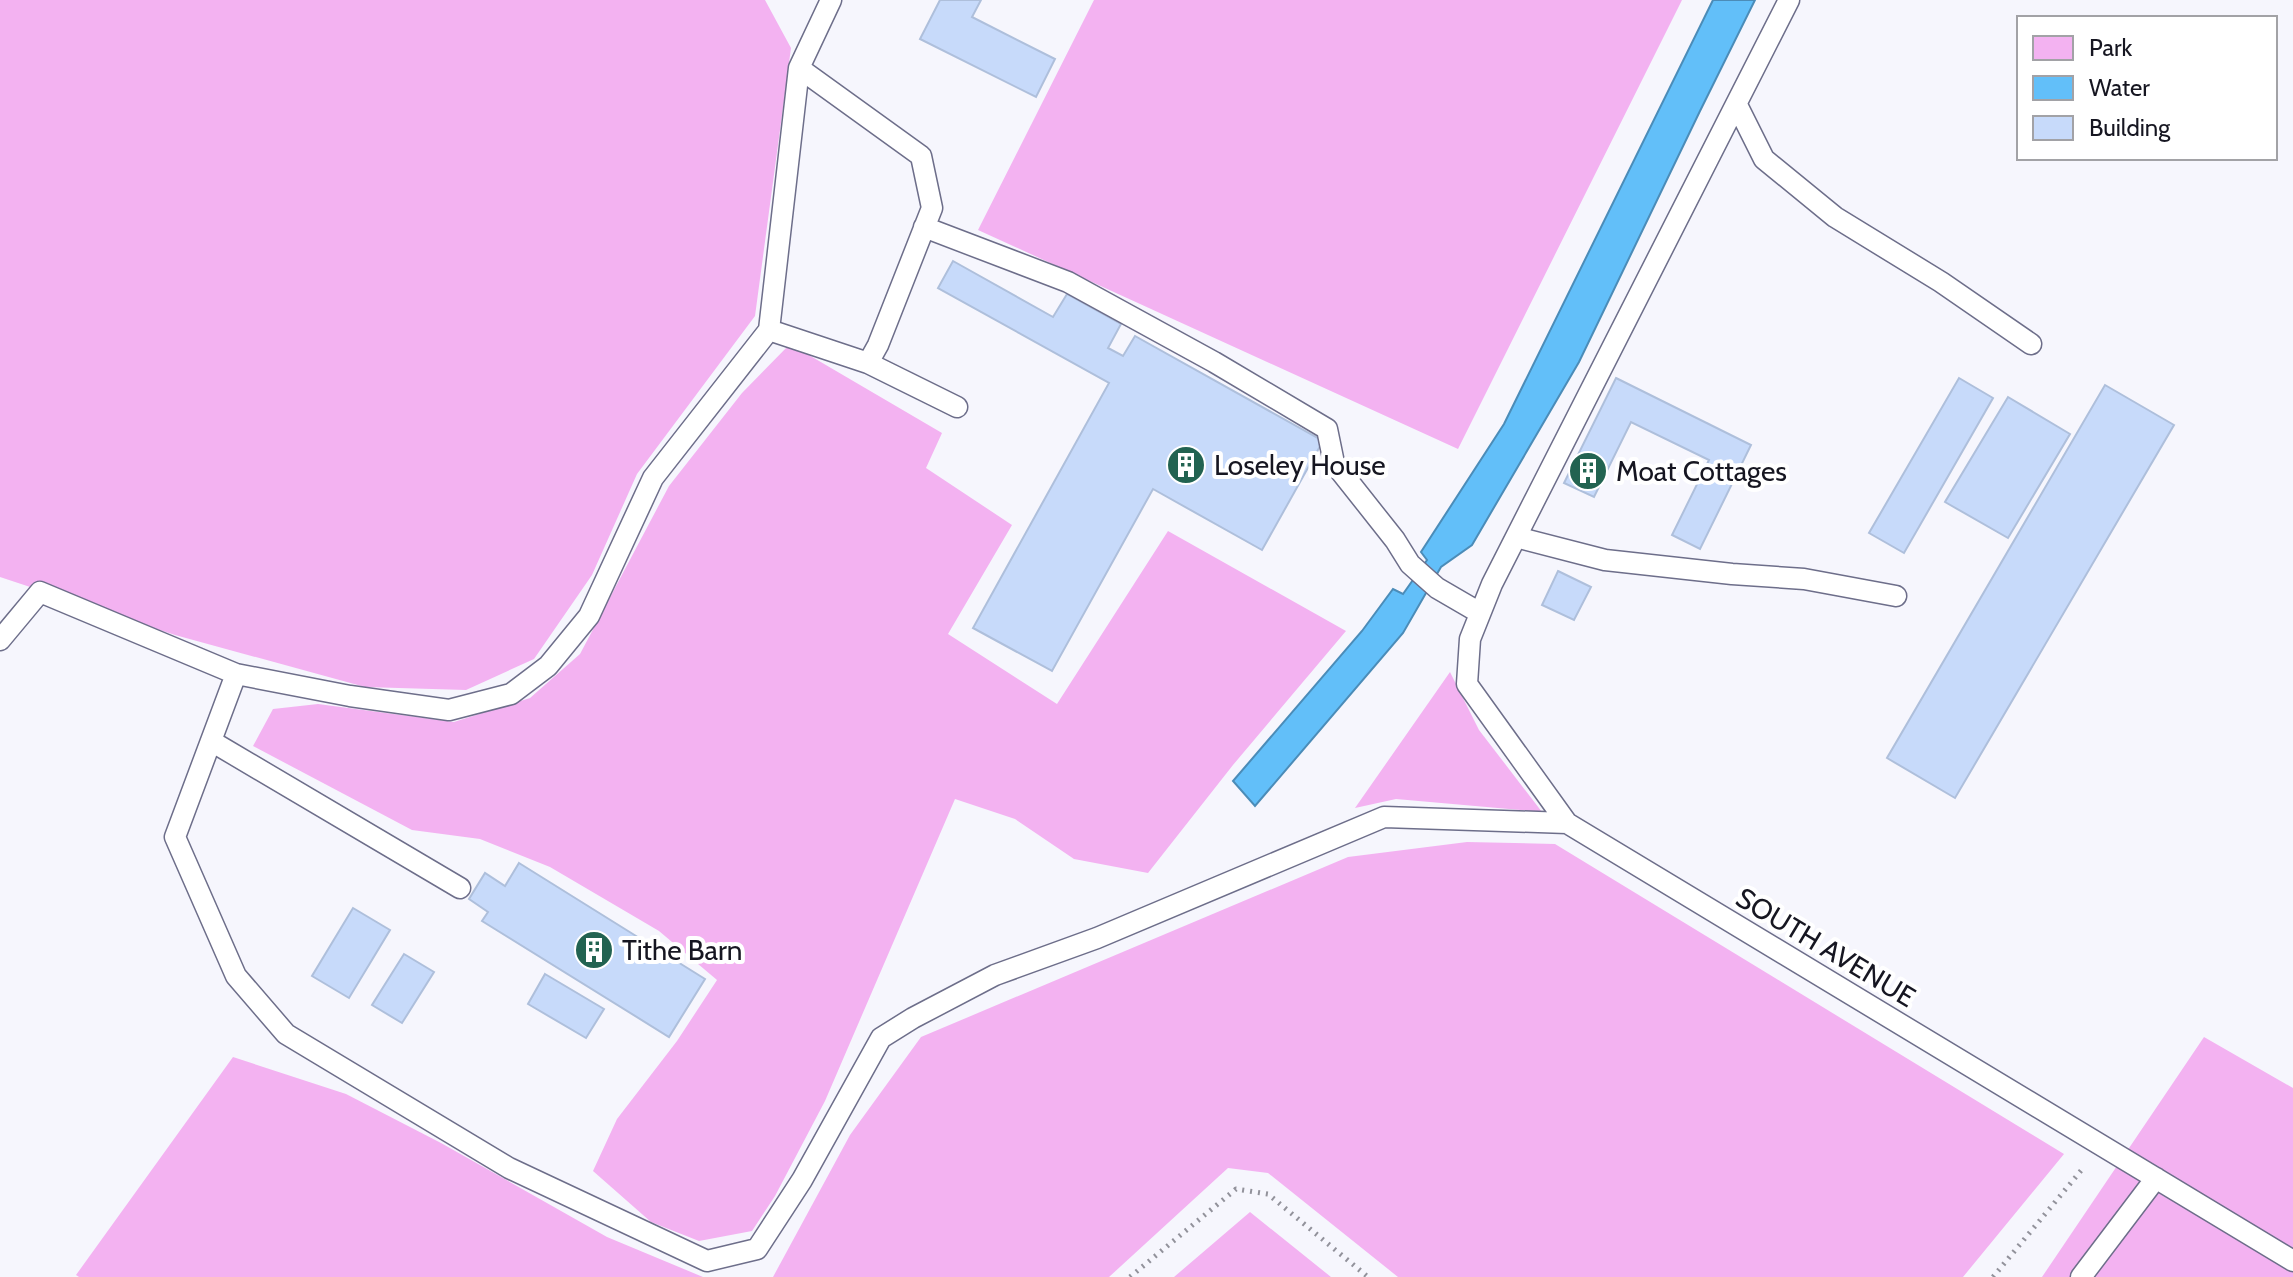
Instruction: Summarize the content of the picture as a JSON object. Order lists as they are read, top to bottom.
{
  "streets": {
    "lane": ["SOUTH AVENUE"]
  },
  "places": {
    "building": ["Loseley House", "Moat Cottages", "Tithe Barn"]
  },
  "legend": ["Park", "Water", "Building"]
}
